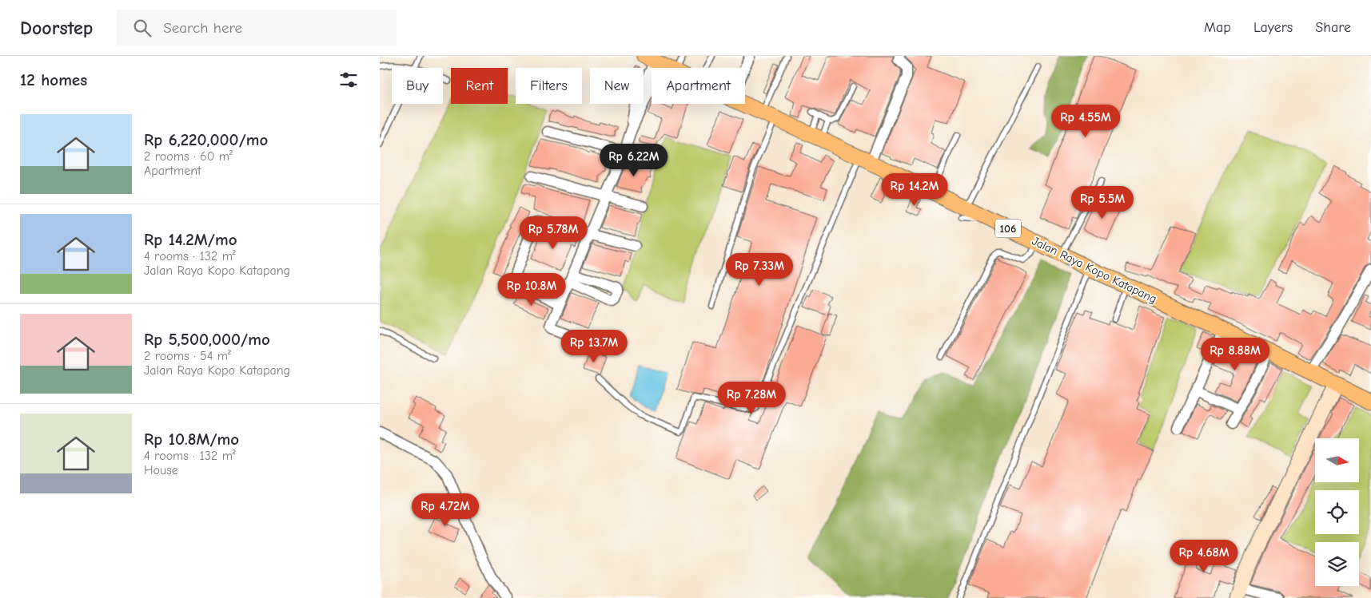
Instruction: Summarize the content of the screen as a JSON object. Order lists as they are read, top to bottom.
{
  "streets": {
    "main road": ["106", "Jalan Raya Kopo Katapang"]
  },
  "north": "right",
  "page": {
    "header": "Doorstep",
    "search": "Search here",
    "nav": ["Map", "Layers", "Share"],
    "heading": "12 homes",
    "chip": [
      "Buy",
      "Rent",
      "Filters",
      "New",
      "Apartment"
    ],
    "list": [
      {
        "name": "Rp 6,220,000/mo",
        "note": "2 rooms · 60 m² · Apartment"
      },
      {
        "name": "Rp 14.2M/mo",
        "note": "4 rooms · 132 m² · Jalan Raya Kopo Katapang"
      },
      {
        "name": "Rp 5,500,000/mo",
        "note": "2 rooms · 54 m² · Jalan Raya Kopo Katapang"
      },
      {
        "name": "Rp 10.8M/mo",
        "note": "4 rooms · 132 m² · House"
      }
    ],
    "price": [
      "Rp 4.55M",
      "Rp 6.22M",
      "Rp 14.2M",
      "Rp 5.5M",
      "Rp 5.78M",
      "Rp 7.33M",
      "Rp 10.8M",
      "Rp 13.7M",
      "Rp 8.88M",
      "Rp 7.28M",
      "Rp 4.72M",
      "Rp 4.68M"
    ]
  }
}
